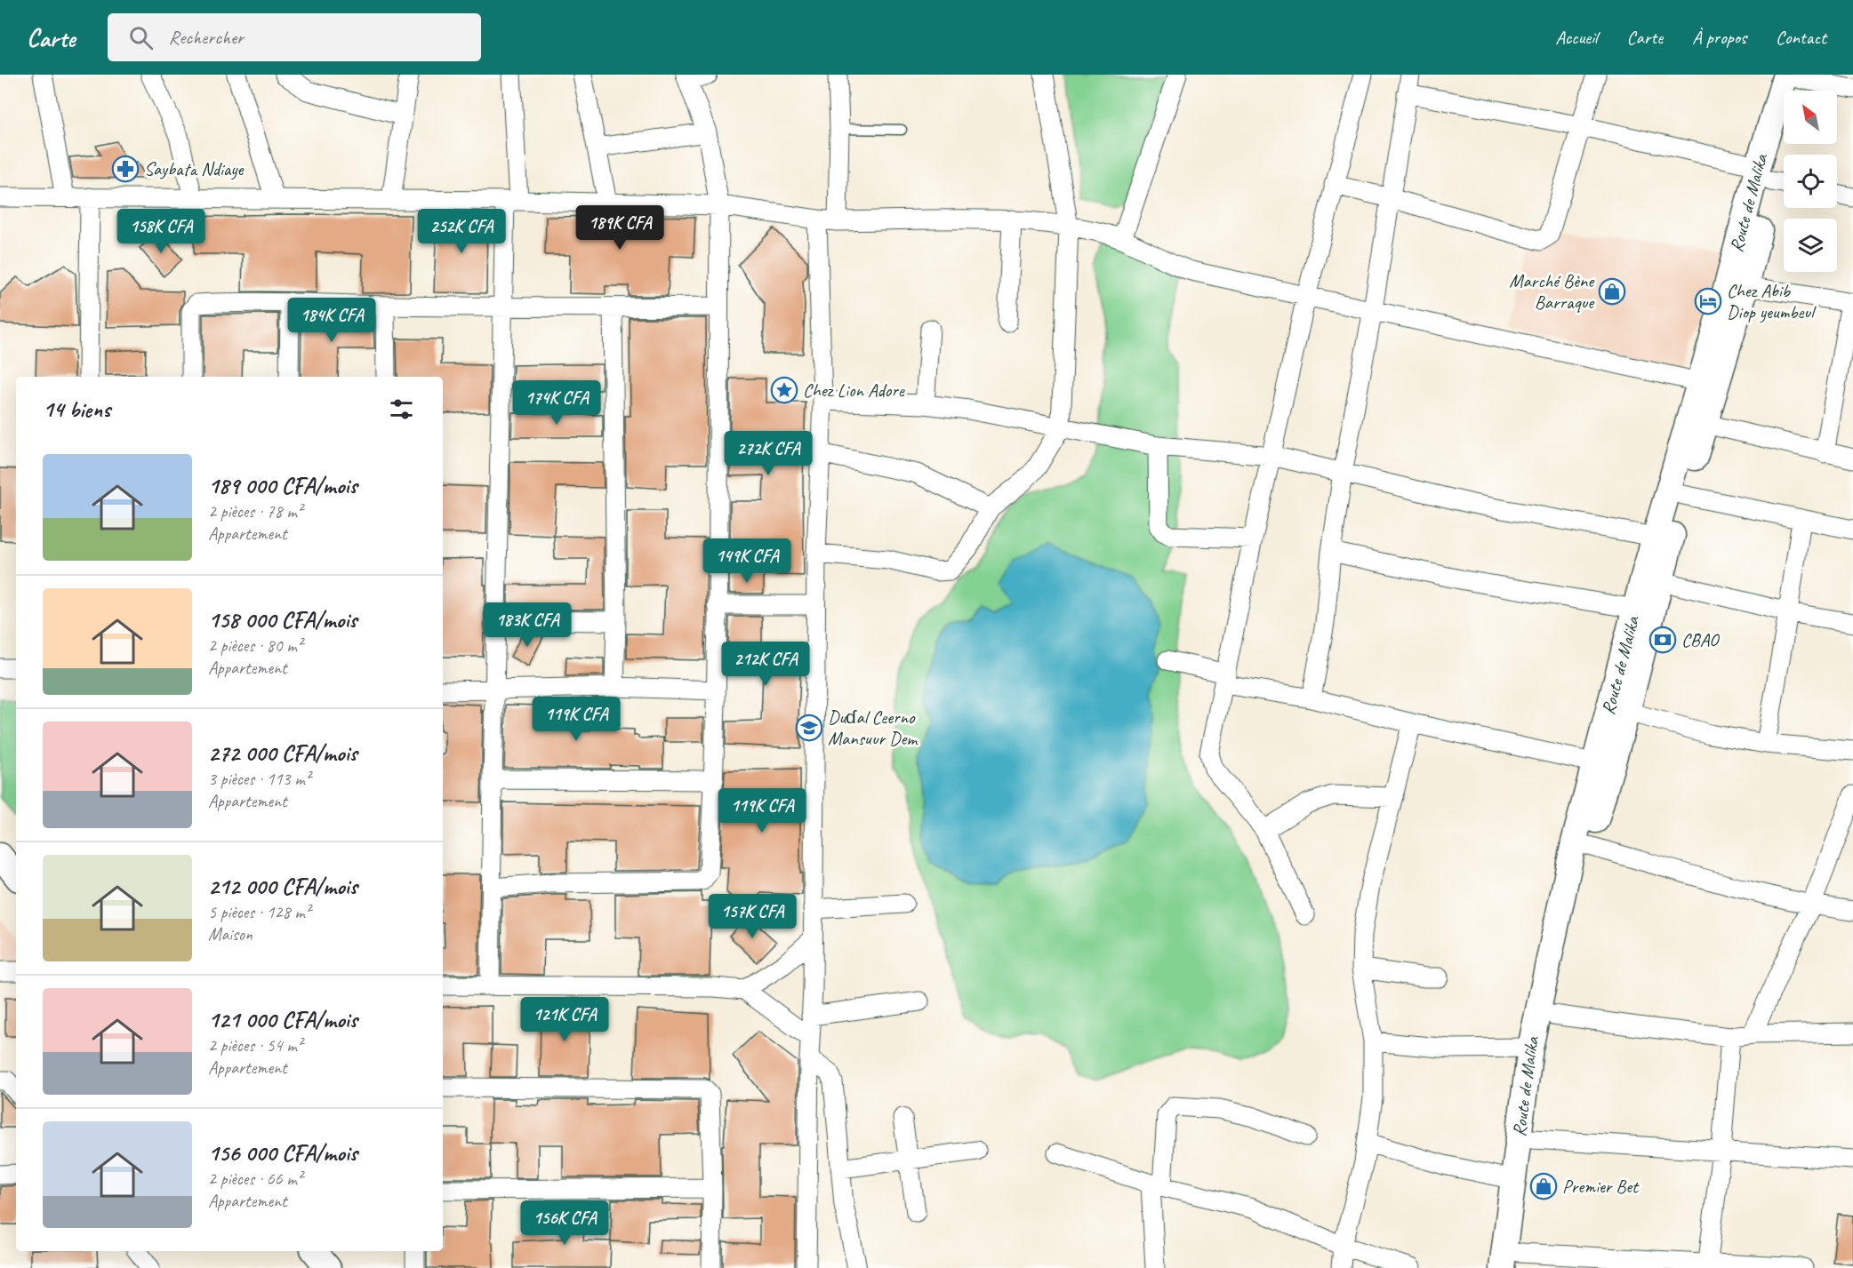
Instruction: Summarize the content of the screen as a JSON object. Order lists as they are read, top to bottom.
{
  "streets": {
    "main road": ["Route de Malika"]
  },
  "places": {
    "pharmacy": ["Saybata Ndiaye"],
    "shop": ["Marché Bène Barraque", "Premier Bet"],
    "hotel": ["Chez Abib Diop yeumbeul"],
    "place": ["Chez Lion Adore"],
    "bank": ["CBAO"],
    "school or university": ["Duɗal Ceerno Mansuur Dem"]
  },
  "north": "top left",
  "page": {
    "header": "Carte",
    "search": "Rechercher",
    "nav": [
      "Accueil",
      "Carte",
      "À propos",
      "Contact"
    ],
    "price": [
      "189K CFA",
      "158K CFA",
      "252K CFA",
      "184K CFA",
      "174K CFA",
      "272K CFA",
      "149K CFA",
      "183K CFA",
      "212K CFA",
      "119K CFA",
      "119K CFA",
      "157K CFA",
      "121K CFA",
      "156K CFA"
    ],
    "heading": "14 biens",
    "list": [
      {
        "name": "189 000 CFA/mois",
        "note": "2 pièces · 78 m² · Appartement"
      },
      {
        "name": "158 000 CFA/mois",
        "note": "2 pièces · 80 m² · Appartement"
      },
      {
        "name": "272 000 CFA/mois",
        "note": "3 pièces · 113 m² · Appartement"
      },
      {
        "name": "212 000 CFA/mois",
        "note": "5 pièces · 128 m² · Maison"
      },
      {
        "name": "121 000 CFA/mois",
        "note": "2 pièces · 54 m² · Appartement"
      },
      {
        "name": "156 000 CFA/mois",
        "note": "2 pièces · 66 m² · Appartement"
      }
    ]
  }
}
